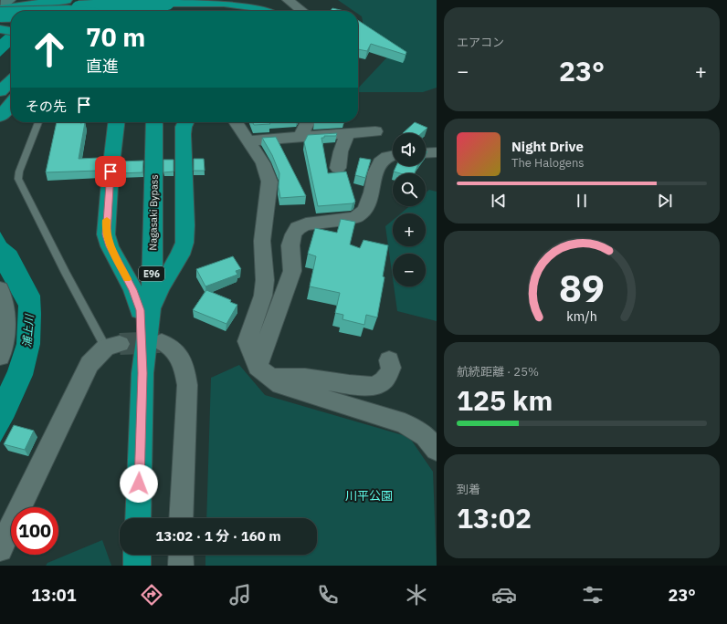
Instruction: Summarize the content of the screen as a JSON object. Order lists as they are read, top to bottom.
{
  "streets": {
    "highway": ["Nagasaki Bypass", "E96"]
  },
  "water": ["浦上川"],
  "parks": ["川平公園"],
  "page": {
    "tile": [
      "エアコン",
      ["航続距離 · 25%", "125 km"],
      ["到着", "13:02"]
    ],
    "turn": ["70 m", "直進"],
    "heat": ["−", "23°", "+"],
    "then": "その先",
    "song": ["Night Drive", "The Halogens"],
    "map_buttons": ["+", "−"],
    "limit": "100",
    "trip": "13:02 · 1 分 · 160 m",
    "tabs": ["13:01", "23°"],
    "gauge": ["89", "km/h"]
  }
}
